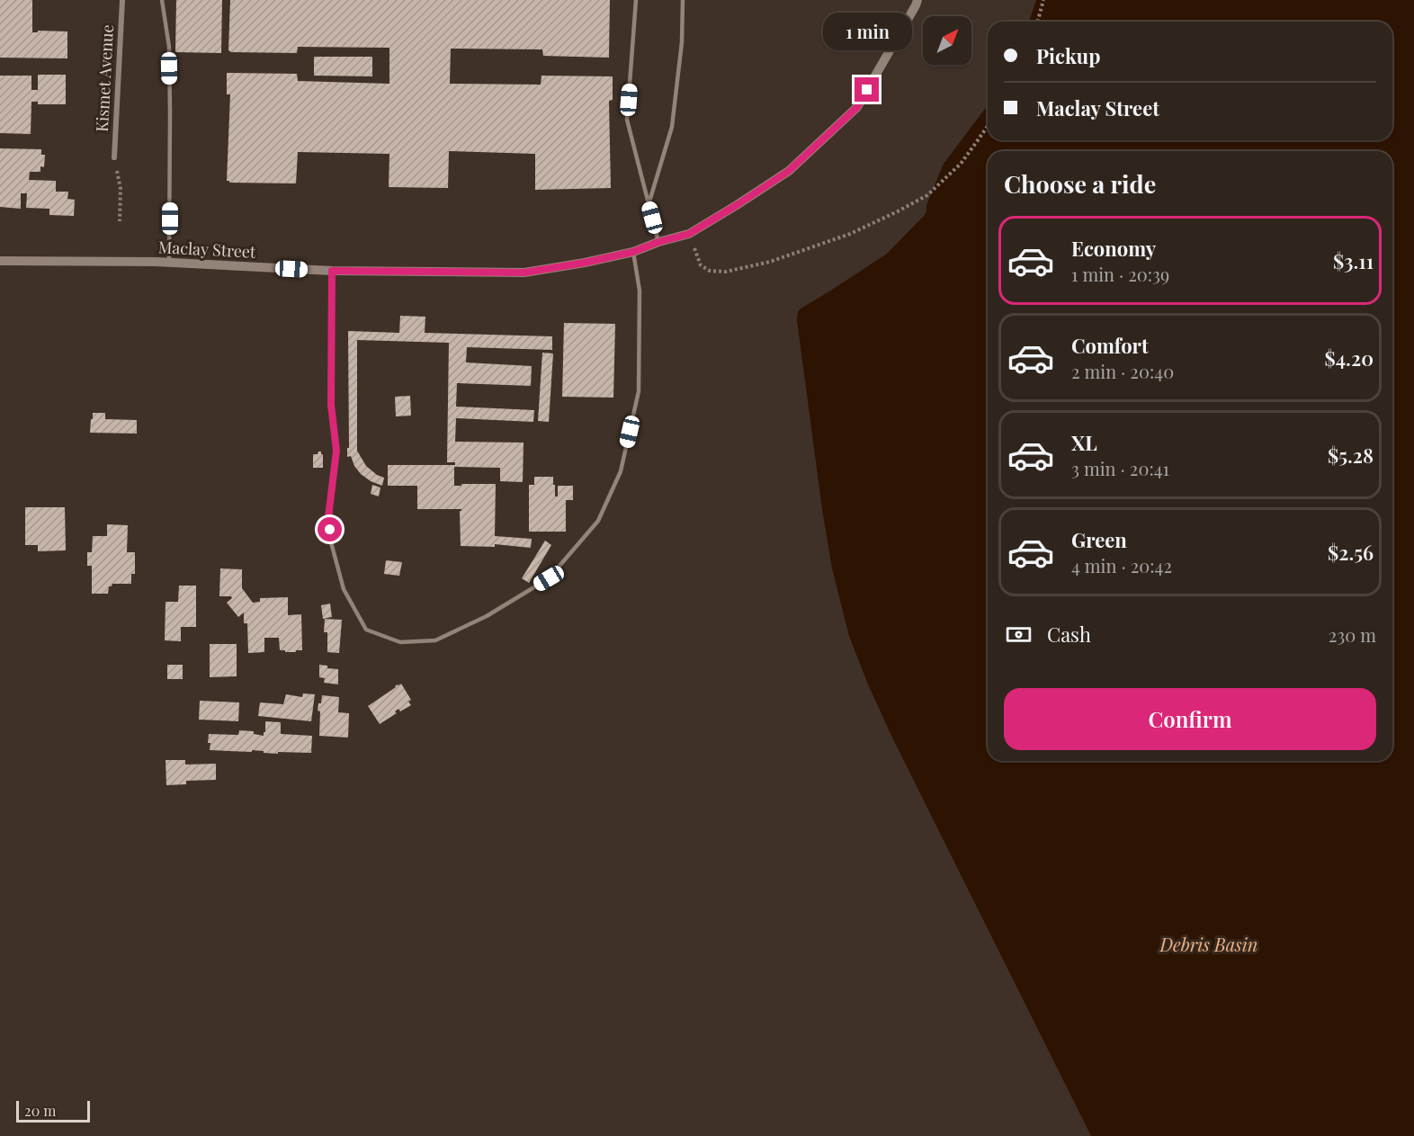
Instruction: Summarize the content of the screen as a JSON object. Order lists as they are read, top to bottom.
{
  "streets": {
    "street": ["Kismet Avenue", "Maclay Street"]
  },
  "water": ["Debris Basin"],
  "scale_bar": "20 m",
  "north": "top right",
  "page": {
    "bubble": "1 min",
    "banner": ["Pickup", "Maclay Street"],
    "heading": "Choose a ride",
    "list": [
      {
        "name": "Economy",
        "note": "1 min · 20:39",
        "value": "$3.11"
      },
      {
        "name": "Comfort",
        "note": "2 min · 20:40",
        "value": "$4.20"
      },
      {
        "name": "XL",
        "note": "3 min · 20:41",
        "value": "$5.28"
      },
      {
        "name": "Green",
        "note": "4 min · 20:42",
        "value": "$2.56"
      }
    ],
    "pay": ["Cash", "230 m"],
    "buttons": "Confirm",
    "scale": "20 m"
  }
}
